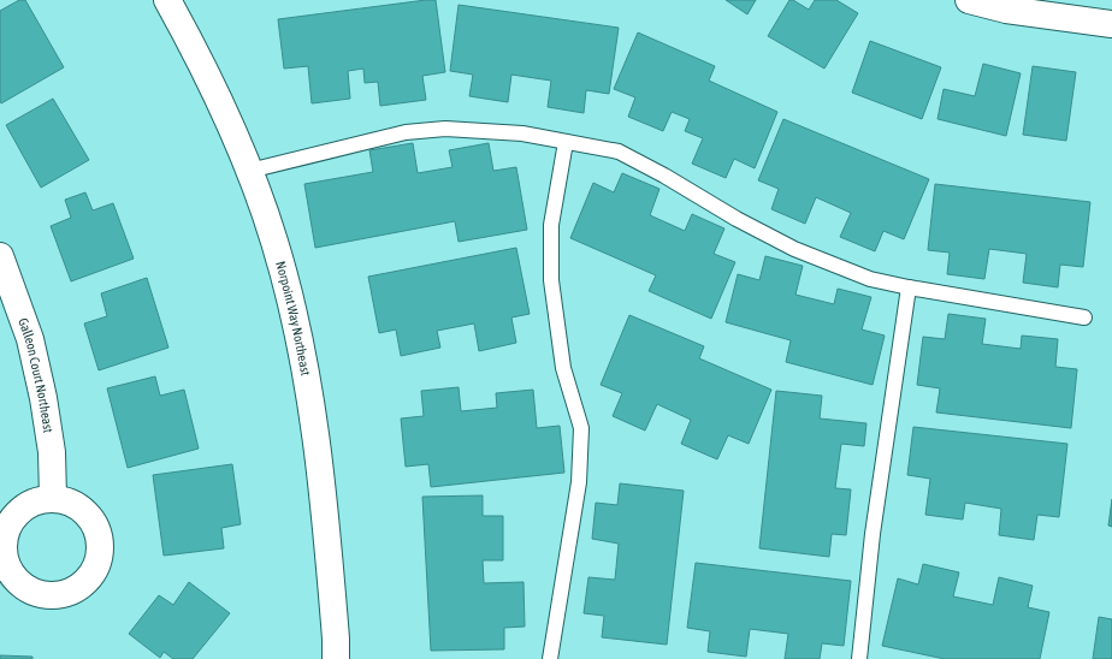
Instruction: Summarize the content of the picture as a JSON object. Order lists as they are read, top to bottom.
{
  "streets": {
    "street": ["Norpoint Way Northeast", "Galleon Court Northeast"]
  }
}
